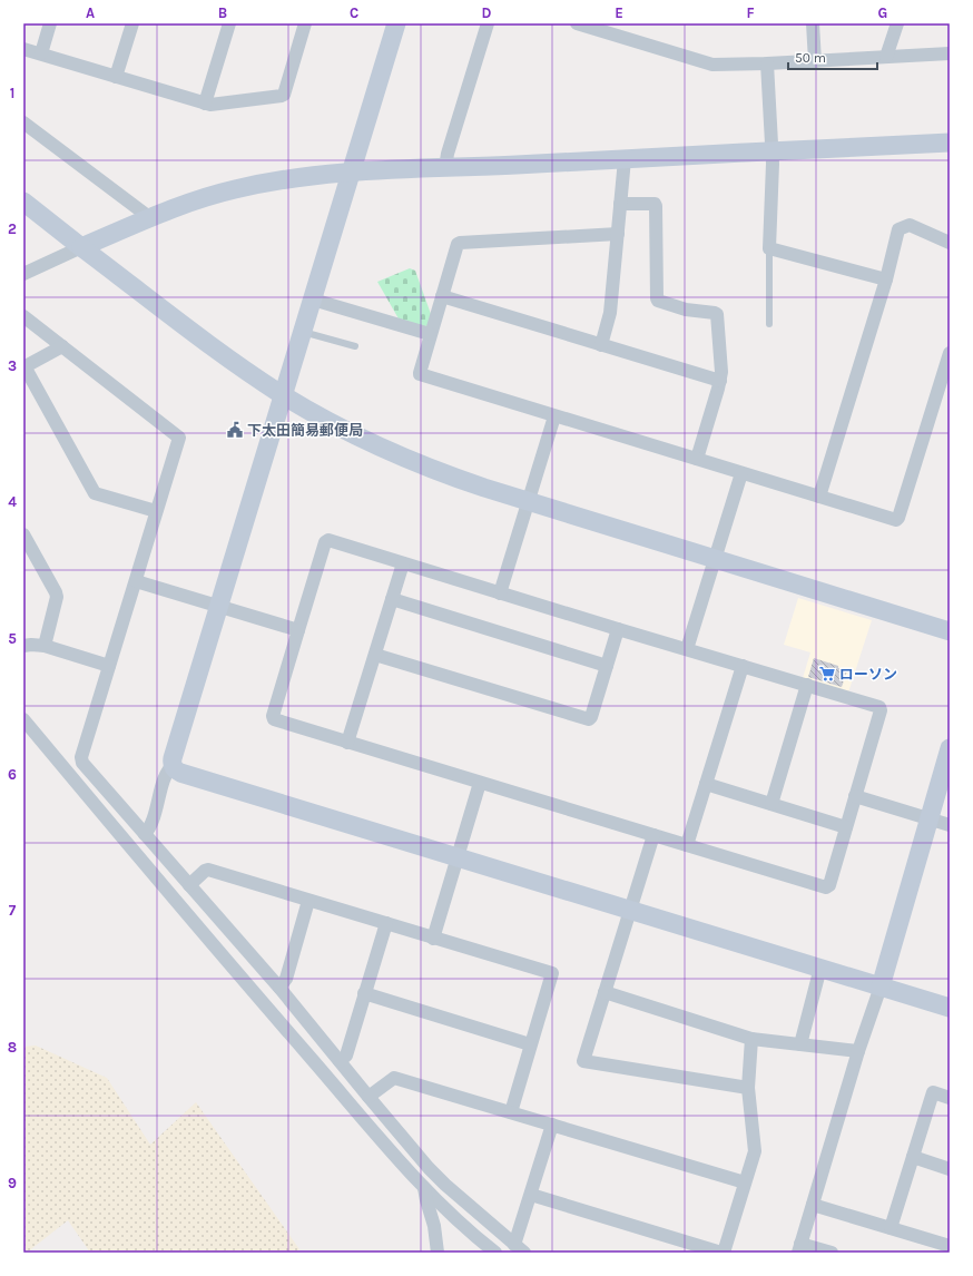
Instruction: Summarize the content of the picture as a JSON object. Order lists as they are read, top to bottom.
{
  "places": {
    "public building": ["下太田簡易郵便局"],
    "supermarket": ["ローソン"]
  },
  "scale_bar": "50 m",
  "grid": {
    "columns": [
      "A",
      "B",
      "C",
      "D",
      "E",
      "F",
      "G"
    ],
    "rows": [
      "1",
      "2",
      "3",
      "4",
      "5",
      "6",
      "7",
      "8",
      "9"
    ]
  }
}
